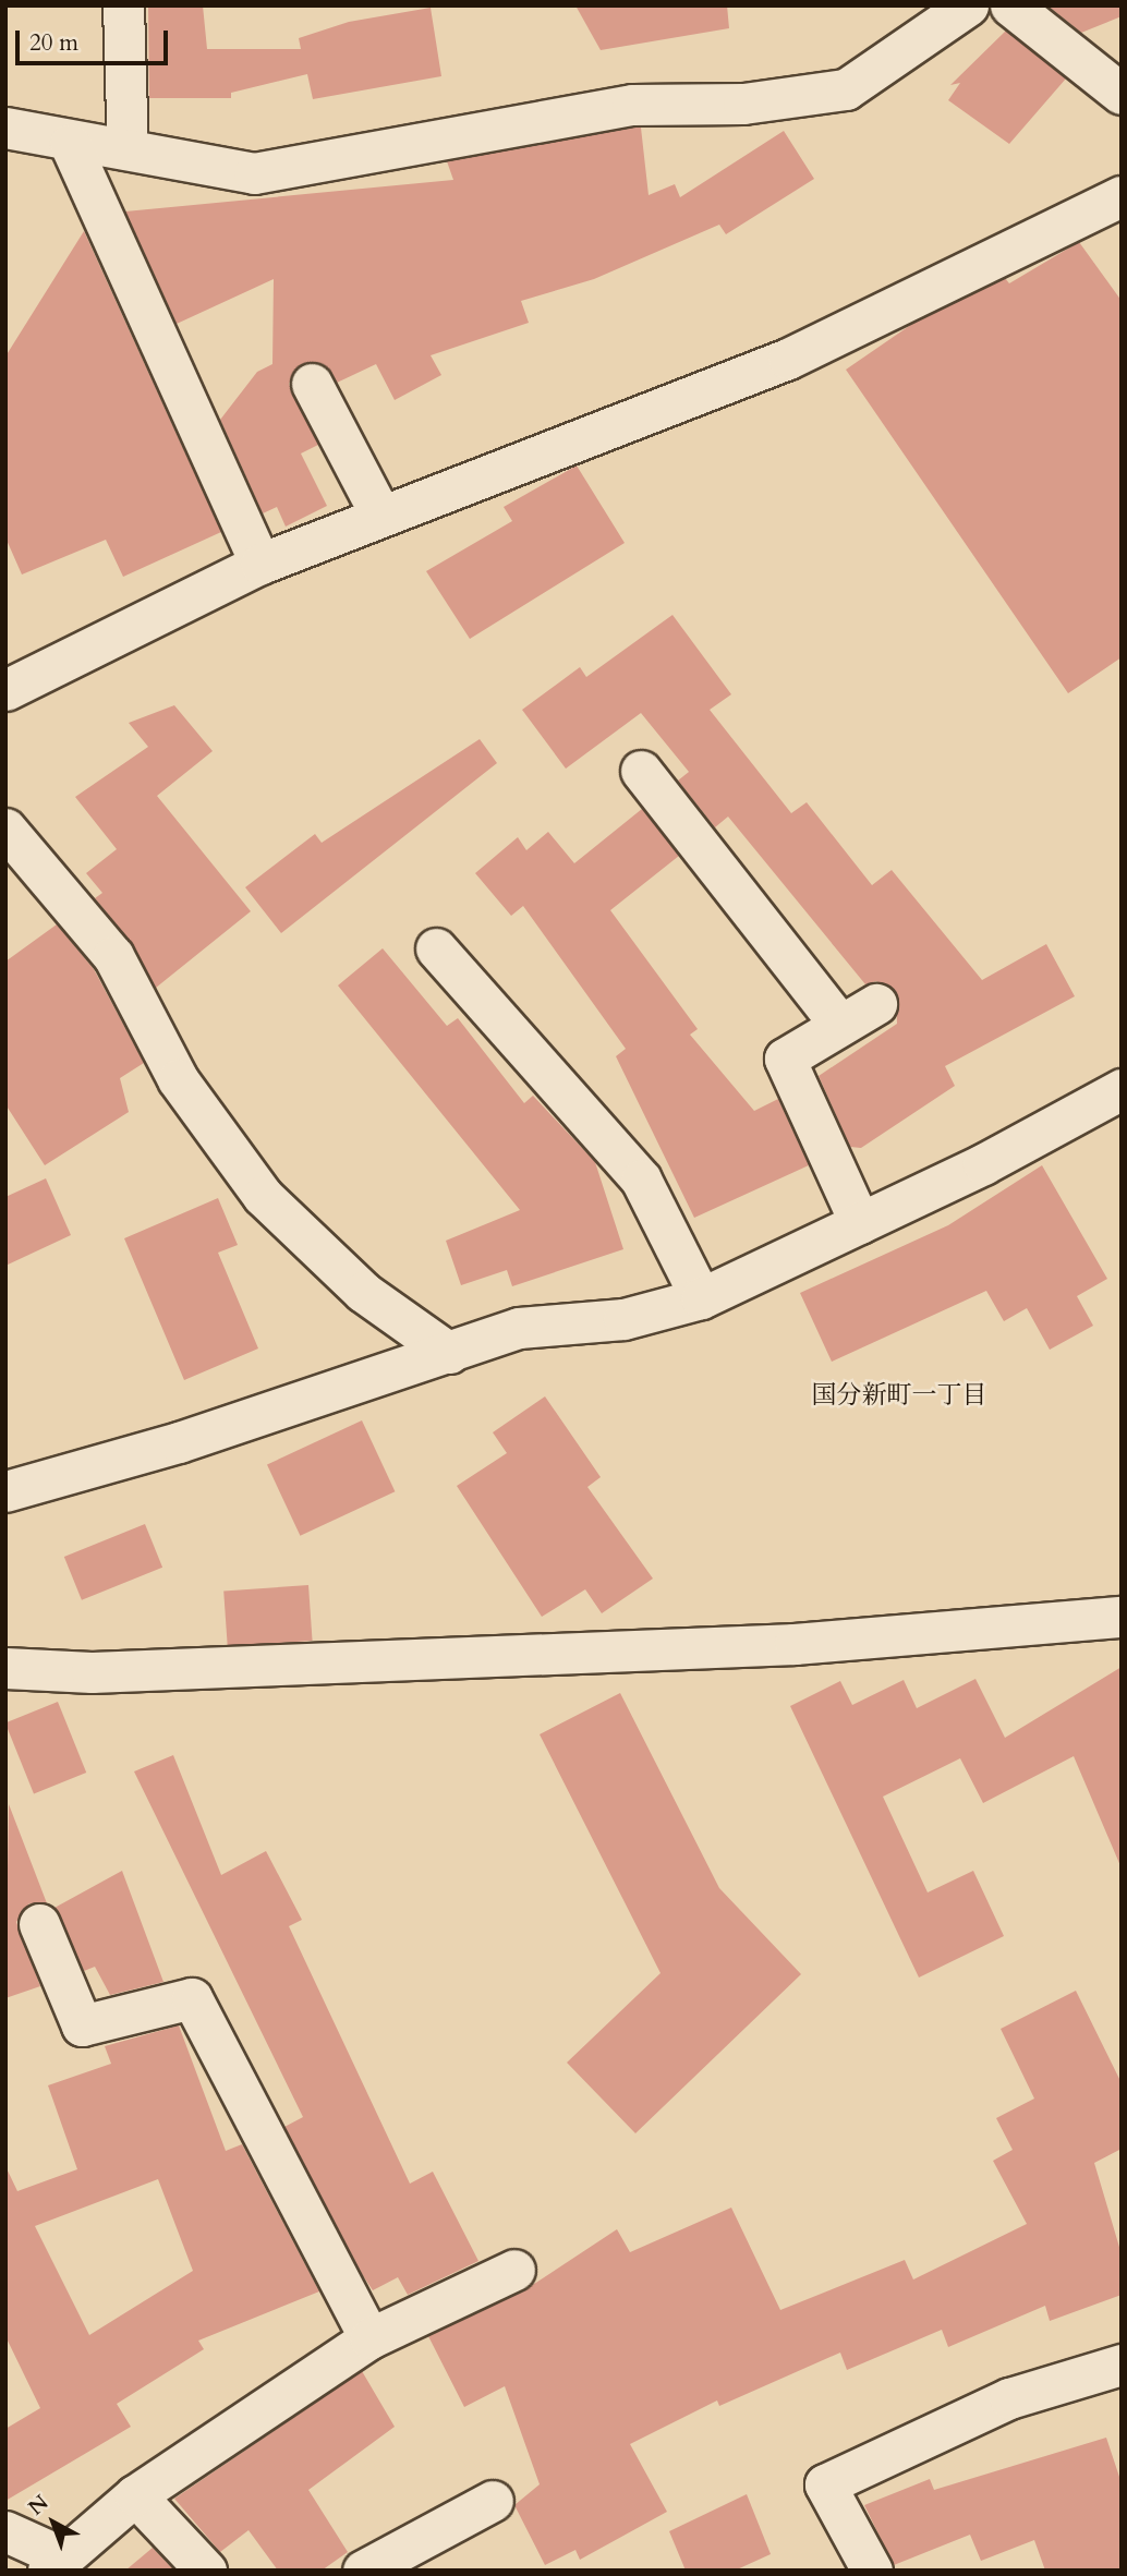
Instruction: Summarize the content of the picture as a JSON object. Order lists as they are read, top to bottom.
{
  "districts": ["国分新町一丁目"],
  "scale_bar": "20 m",
  "north": "top left"
}
